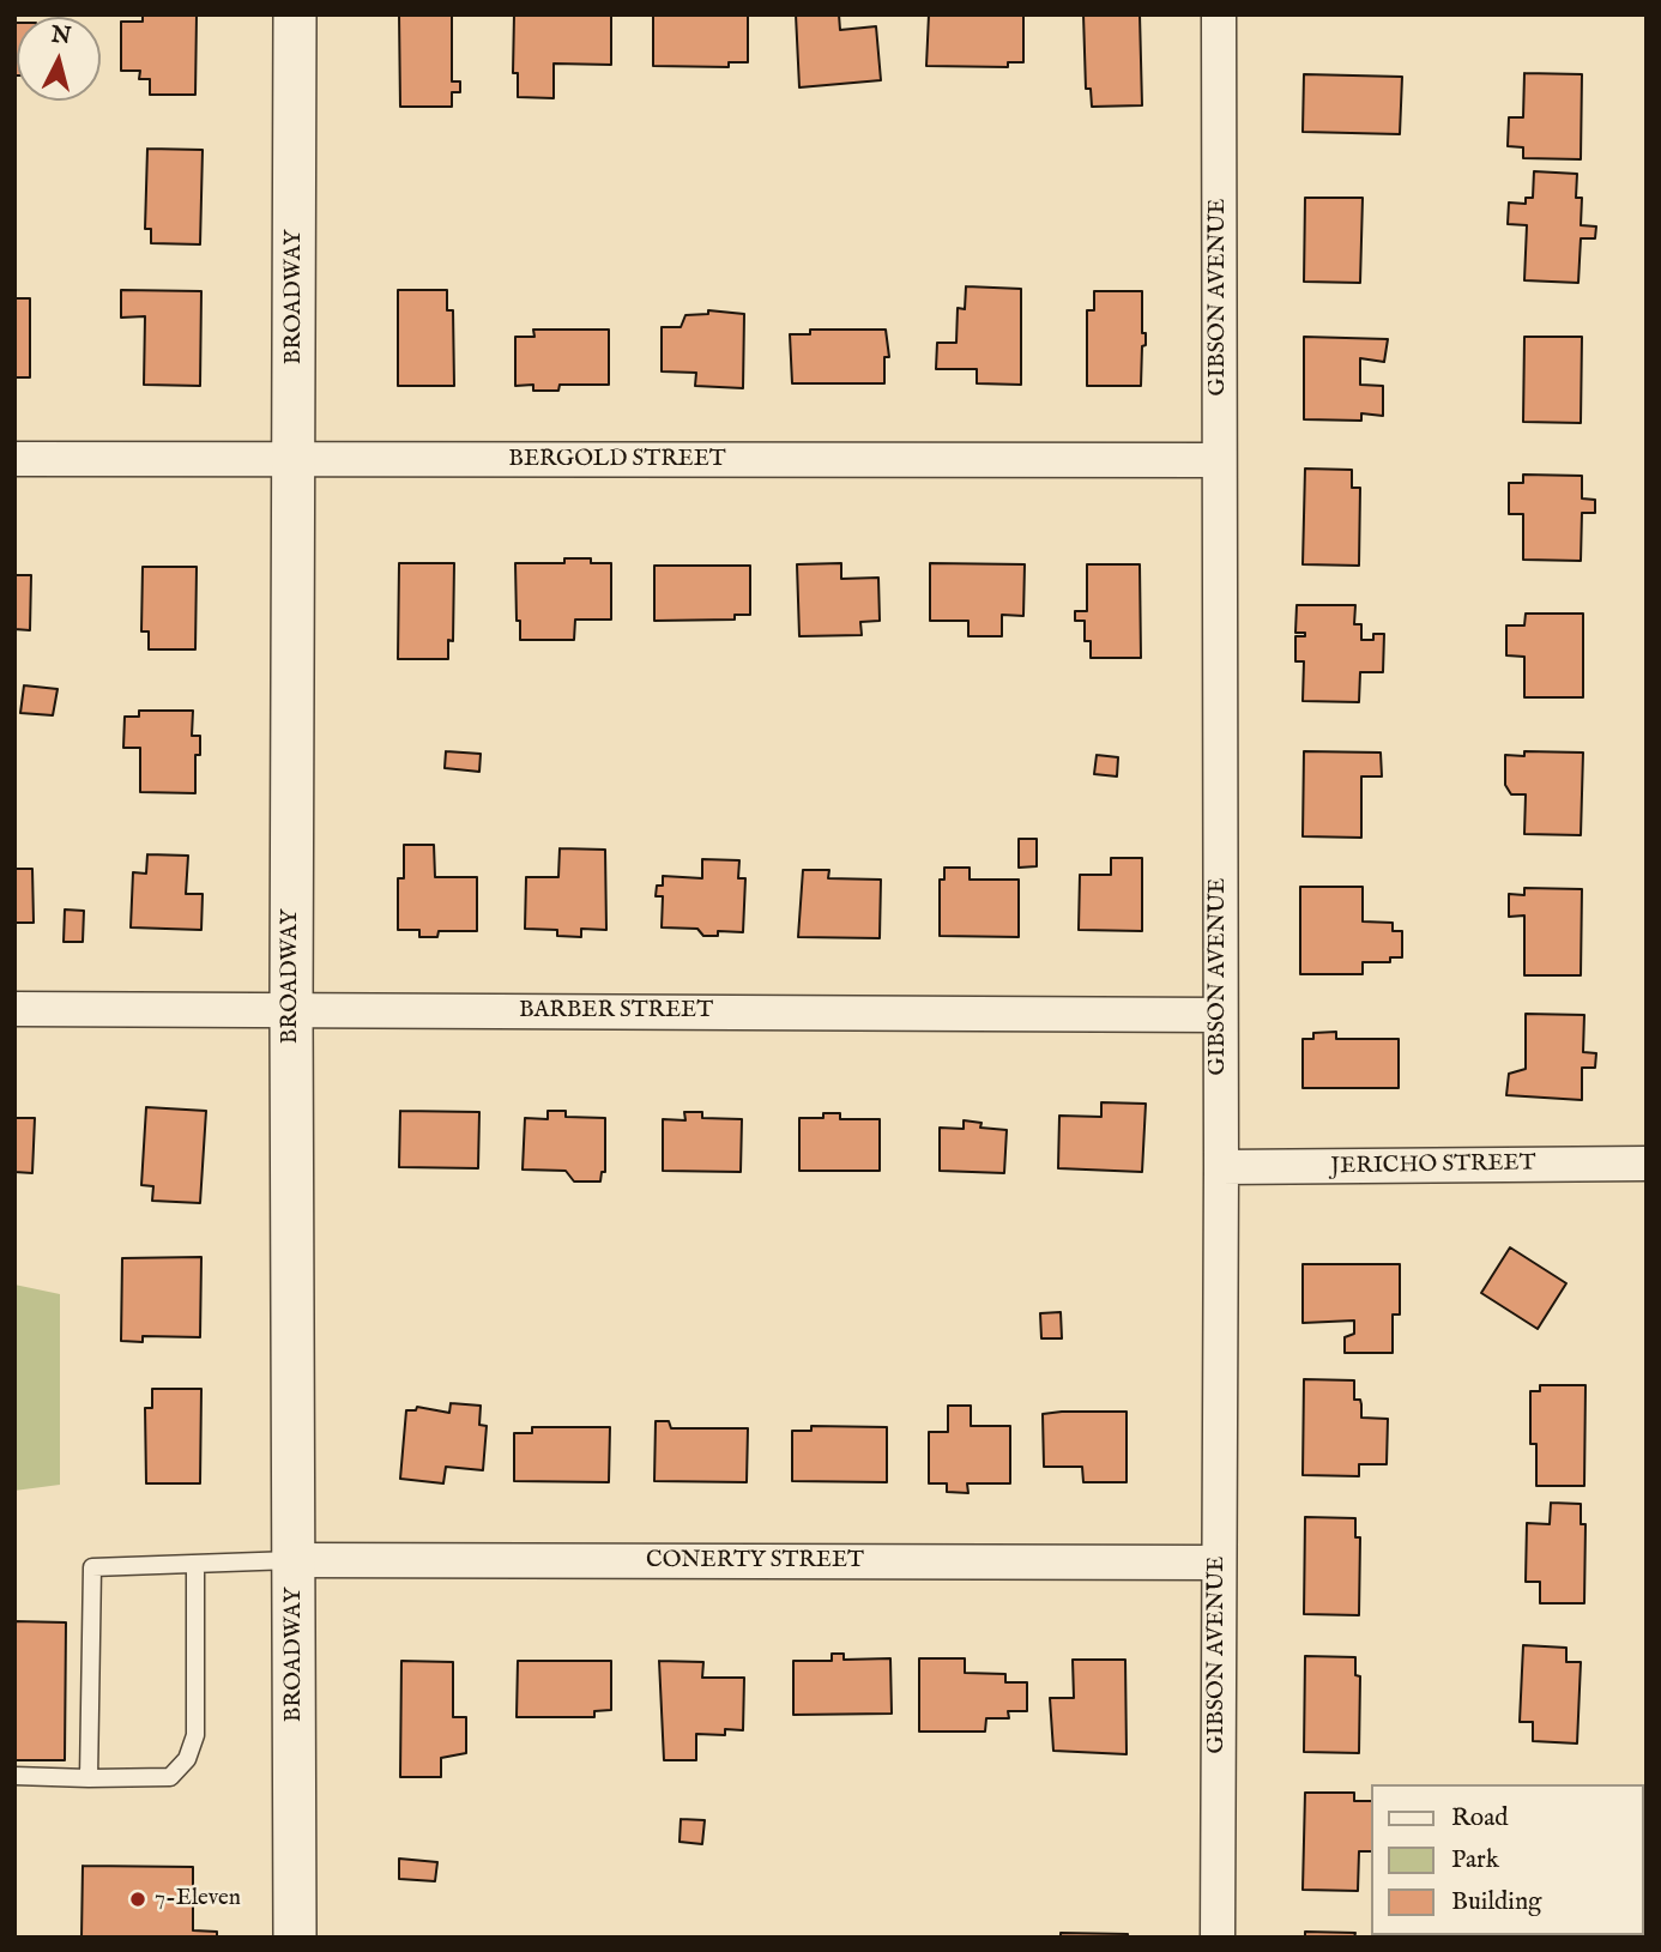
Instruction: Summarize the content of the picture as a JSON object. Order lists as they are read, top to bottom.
{
  "streets": {
    "street": [
      "BROADWAY",
      "GIBSON AVENUE",
      "BERGOLD STREET",
      "BARBER STREET",
      "JERICHO STREET",
      "CONERTY STREET"
    ]
  },
  "crossings": [
    ["BROADWAY", "BERGOLD STREET"],
    ["BROADWAY", "BARBER STREET"],
    ["BROADWAY", "CONERTY STREET"],
    ["GIBSON AVENUE", "BERGOLD STREET"],
    ["GIBSON AVENUE", "BARBER STREET"],
    ["GIBSON AVENUE", "JERICHO STREET"],
    ["GIBSON AVENUE", "CONERTY STREET"]
  ],
  "places": ["7-Eleven"],
  "legend": ["Road", "Park", "Building"],
  "north": "top"
}
